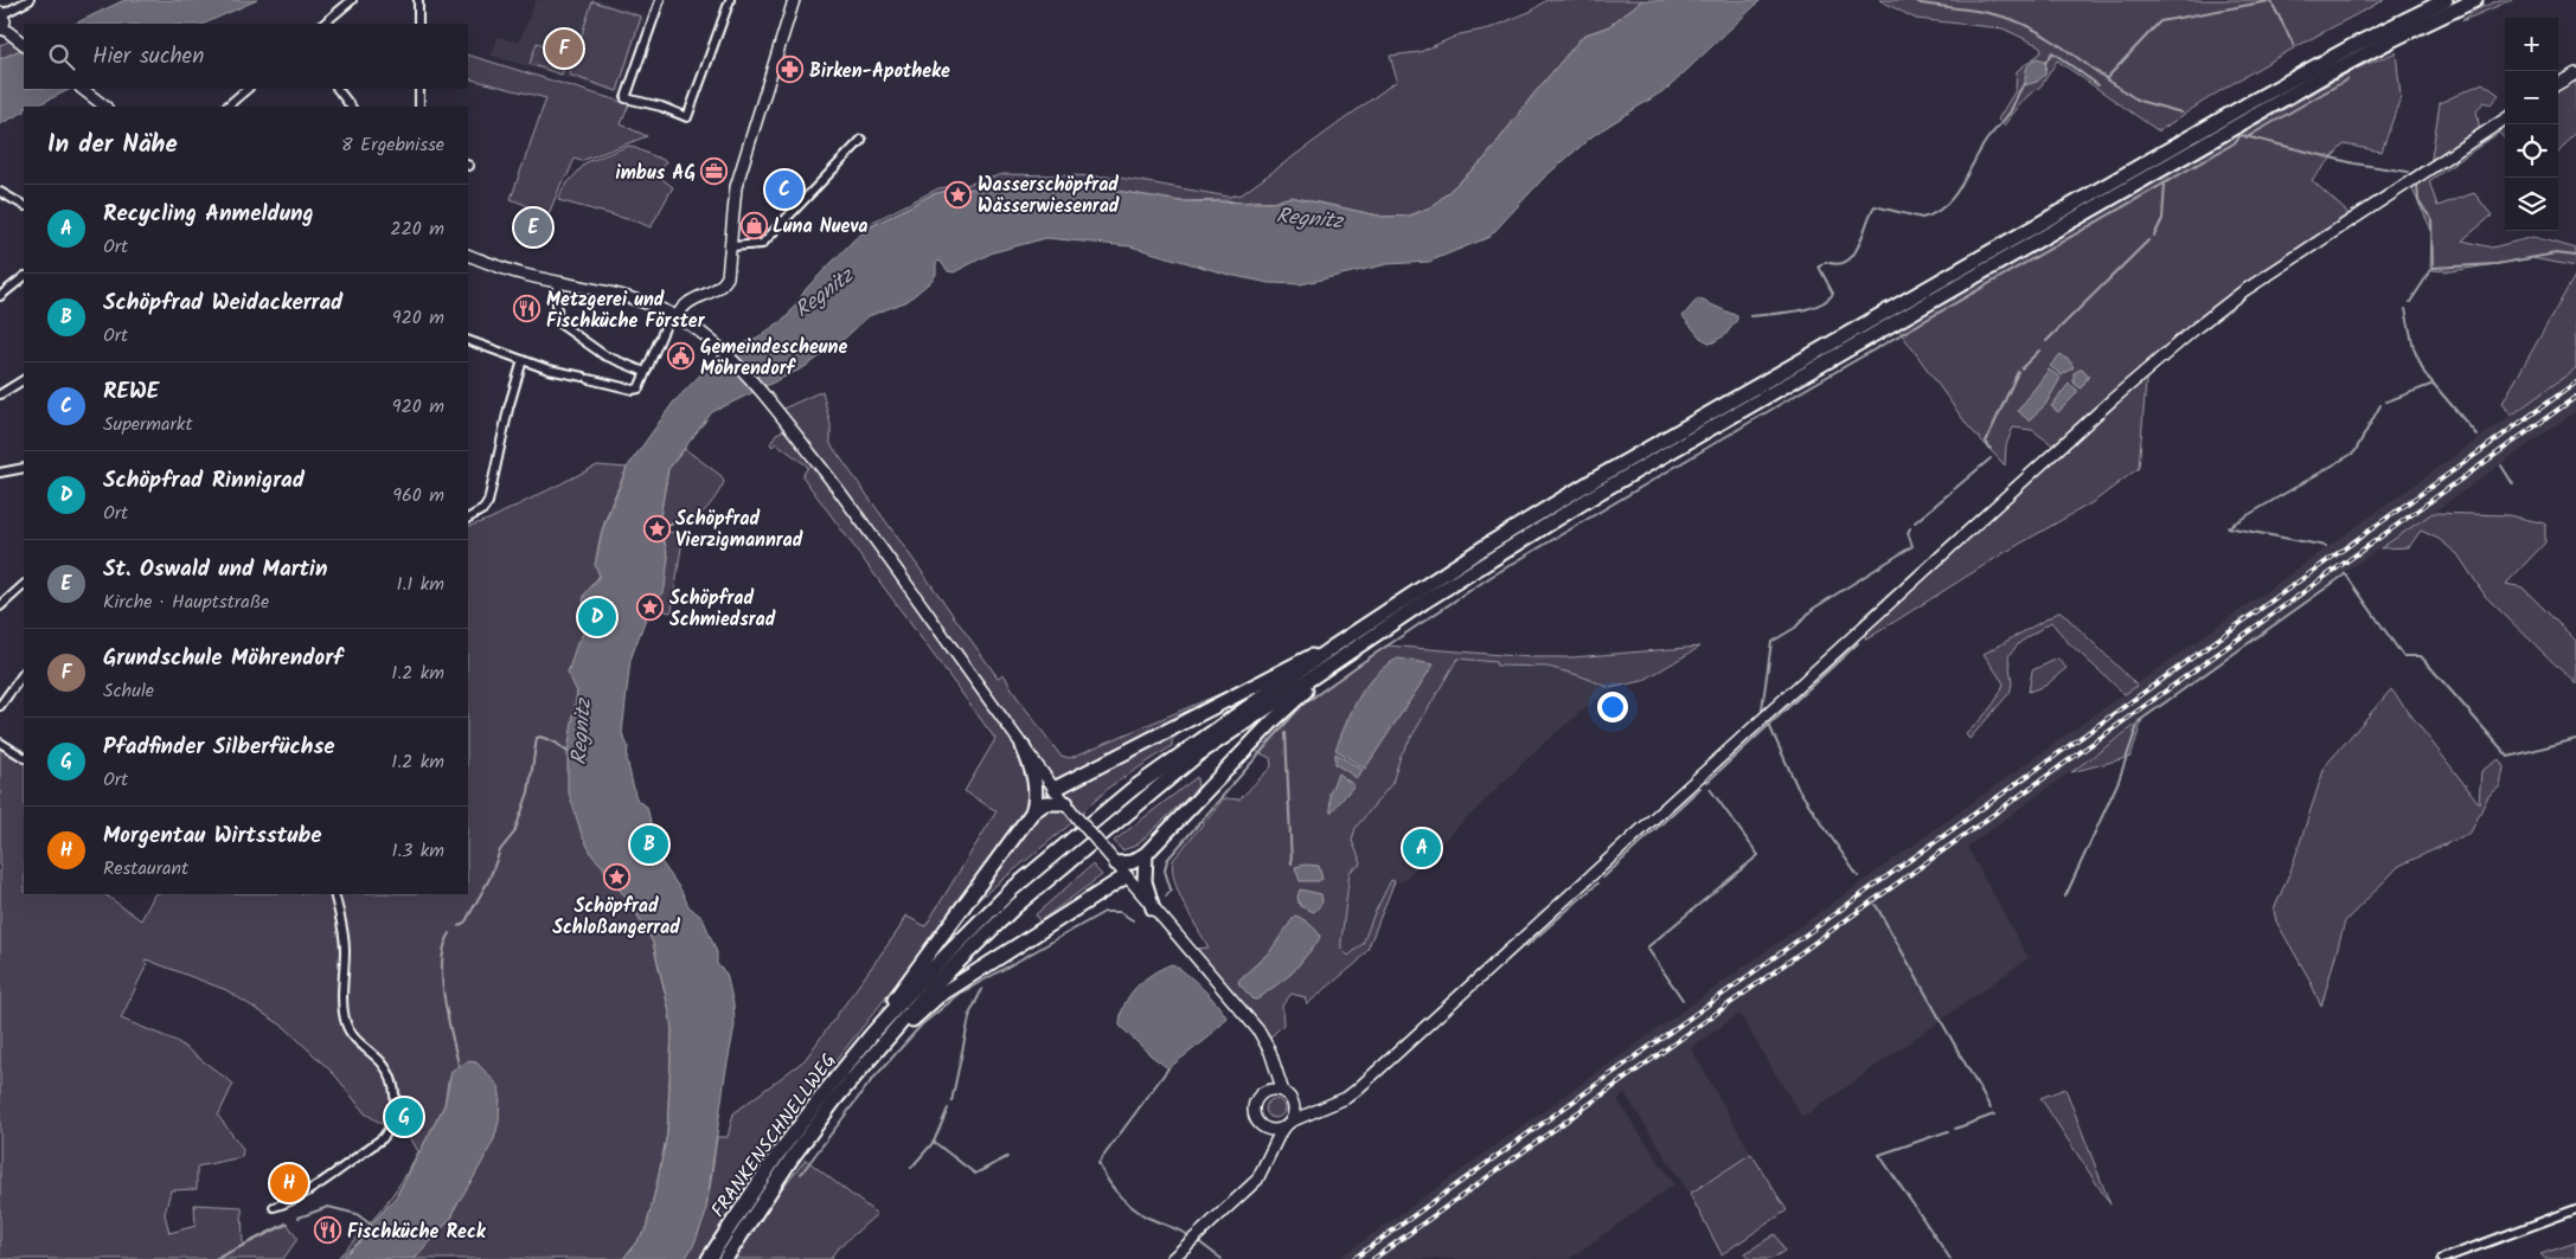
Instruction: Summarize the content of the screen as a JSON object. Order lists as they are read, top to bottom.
{
  "streets": {
    "highway": ["FRANKENSCHNELLWEG"]
  },
  "water": ["Regnitz"],
  "places": {
    "pharmacy": ["Birken-Apotheke"],
    "office": ["imbus AG"],
    "place": [
      "Wasserschöpfrad Wässerwiesenrad",
      "Schöpfrad Vierzigmannrad",
      "Schöpfrad Schmiedsrad",
      "Schöpfrad Schloßangerrad"
    ],
    "shop": ["Luna Nueva"],
    "restaurant": ["Metzgerei und Fischküche Förster", "Fischküche Reck"],
    "public building": ["Gemeindescheune Möhrendorf"]
  },
  "page": {
    "map_buttons": ["+", "−"],
    "search": "Hier suchen",
    "pins": [
      "F",
      "C",
      "E",
      "D",
      "B",
      "A",
      "G",
      "H"
    ],
    "heading": ["In der Nähe", "8 Ergebnisse"],
    "list": [
      {
        "mark": "A",
        "name": "Recycling Anmeldung",
        "note": "Ort",
        "value": "220 m"
      },
      {
        "mark": "B",
        "name": "Schöpfrad Weidackerrad",
        "note": "Ort",
        "value": "920 m"
      },
      {
        "mark": "C",
        "name": "REWE",
        "note": "Supermarkt",
        "value": "920 m"
      },
      {
        "mark": "D",
        "name": "Schöpfrad Rinnigrad",
        "note": "Ort",
        "value": "960 m"
      },
      {
        "mark": "E",
        "name": "St. Oswald und Martin",
        "note": "Kirche · Hauptstraße",
        "value": "1.1 km"
      },
      {
        "mark": "F",
        "name": "Grundschule Möhrendorf",
        "note": "Schule",
        "value": "1.2 km"
      },
      {
        "mark": "G",
        "name": "Pfadfinder Silberfüchse",
        "note": "Ort",
        "value": "1.2 km"
      },
      {
        "mark": "H",
        "name": "Morgentau Wirtsstube",
        "note": "Restaurant",
        "value": "1.3 km"
      }
    ]
  }
}
